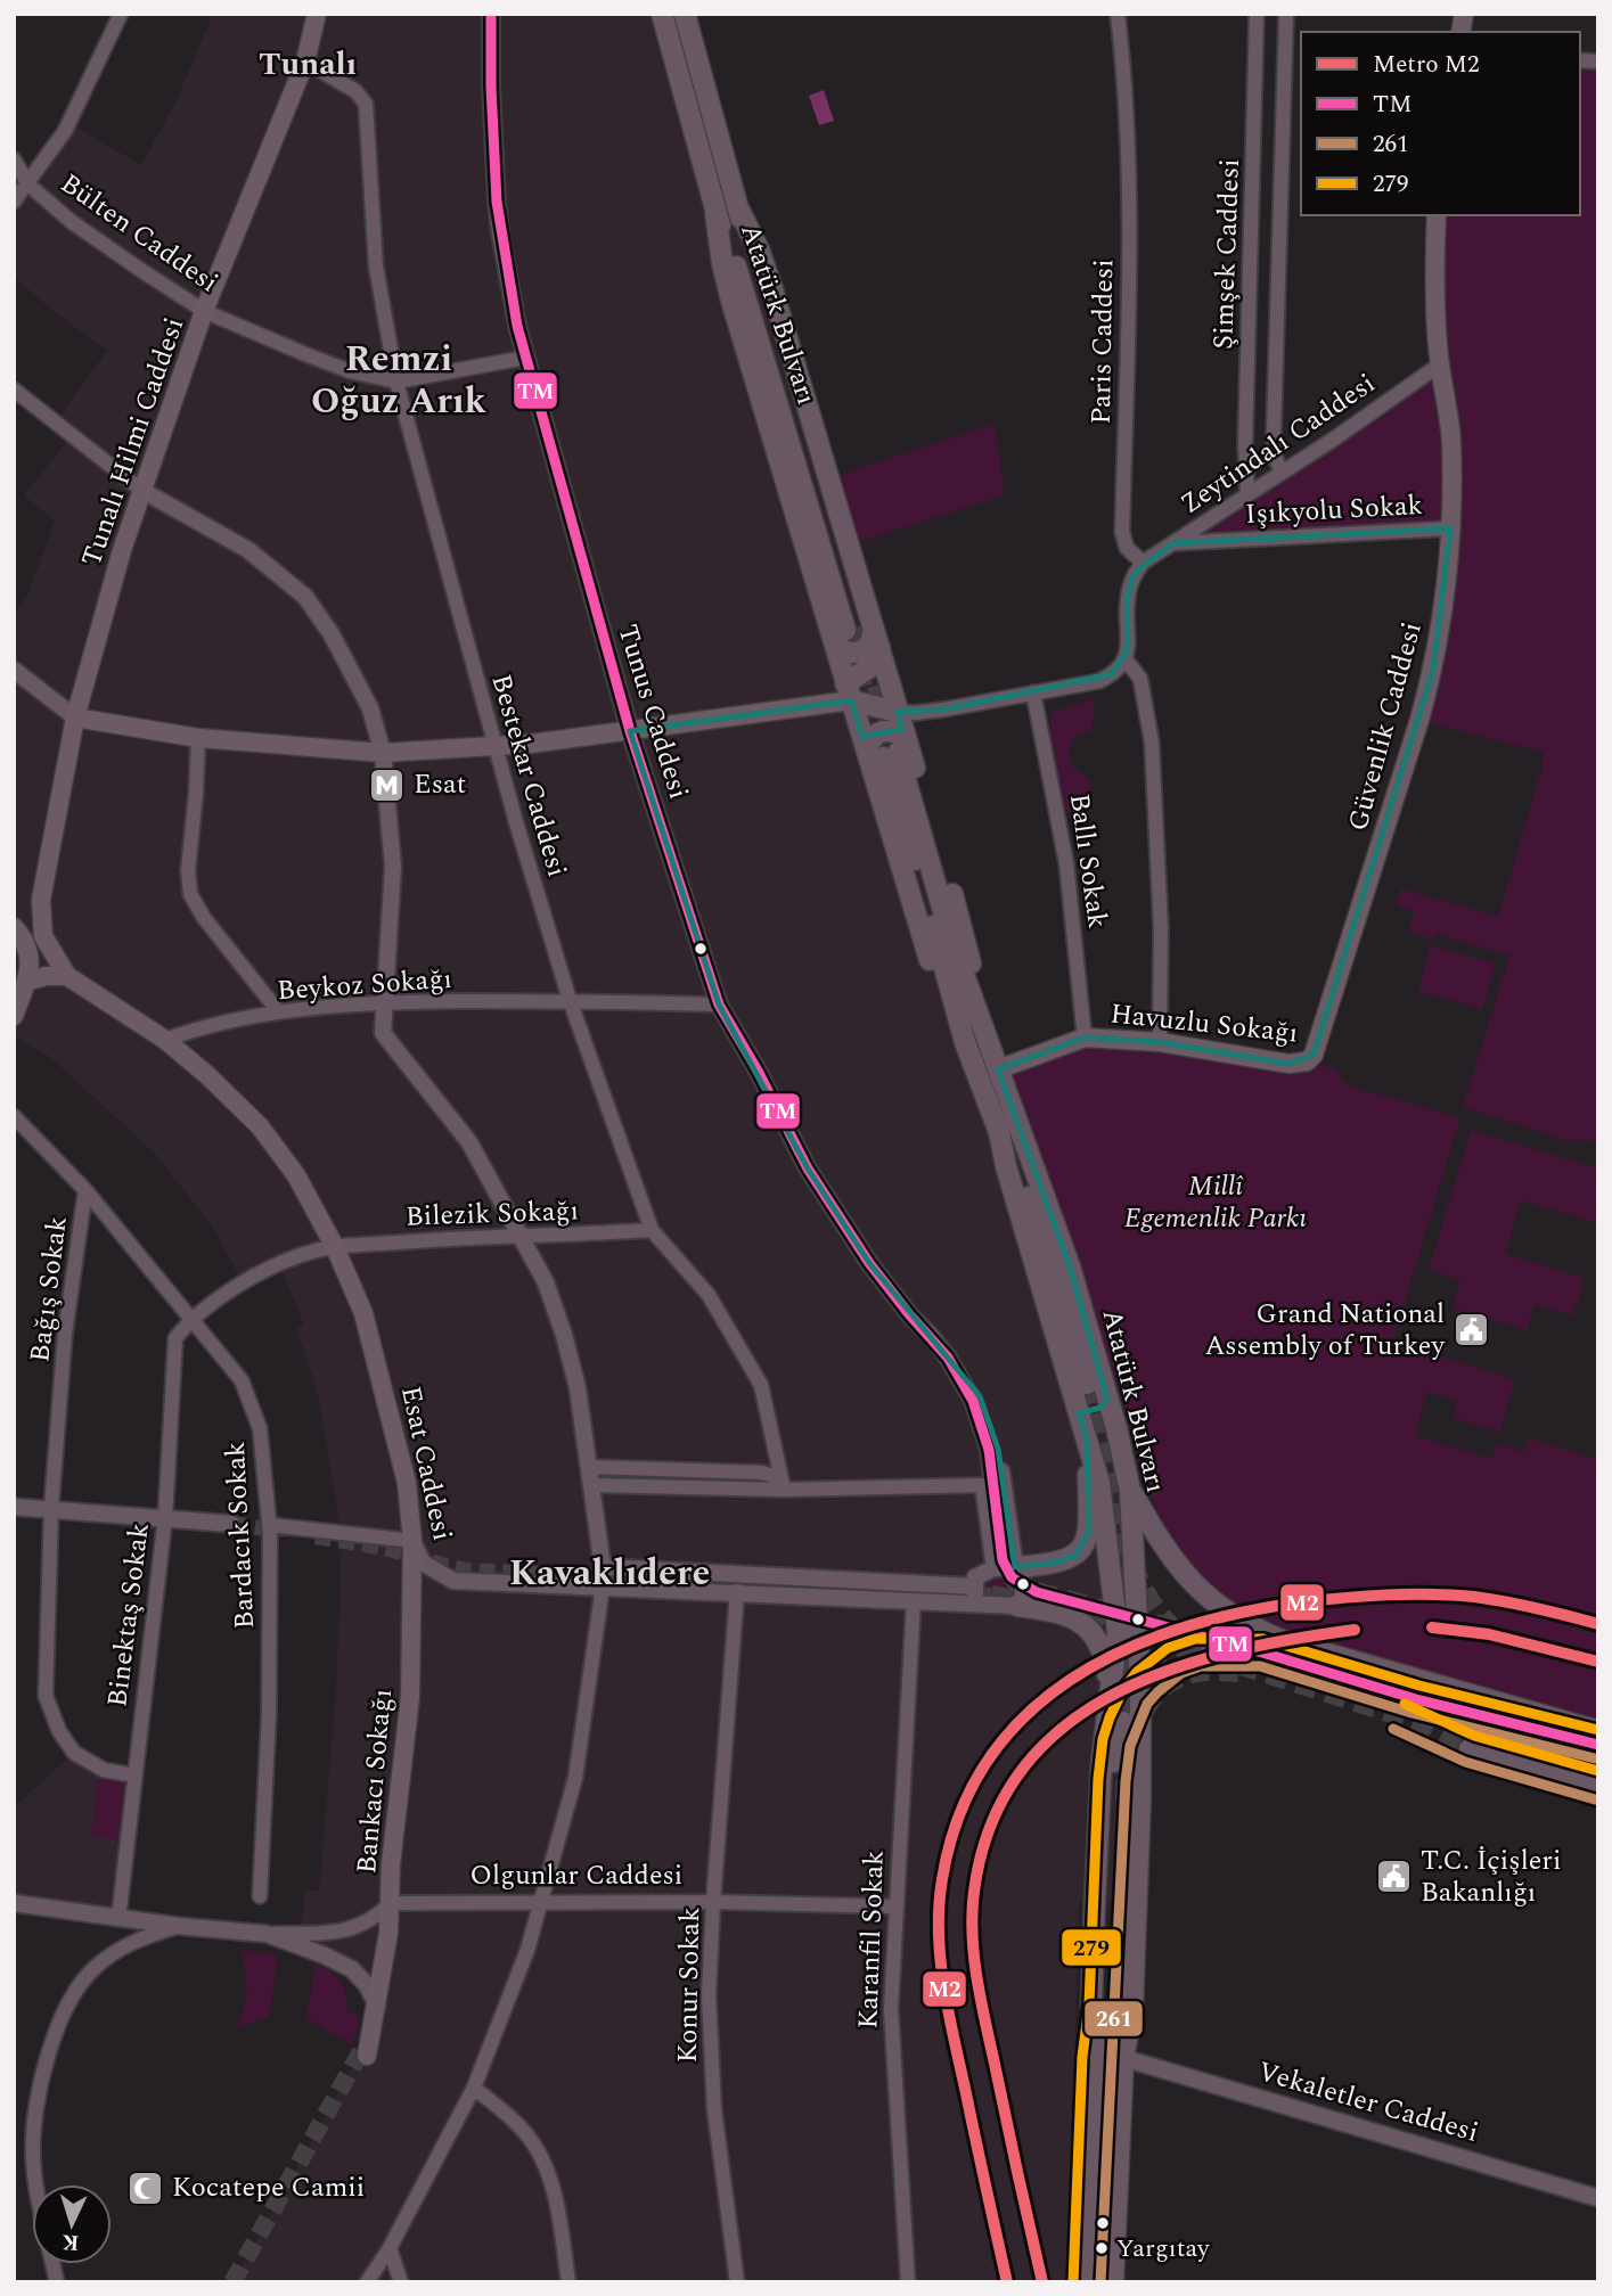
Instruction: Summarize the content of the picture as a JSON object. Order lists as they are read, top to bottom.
{
  "streets": {
    "main road": [
      "Atatürk Bulvarı",
      "Tunalı Hilmi Caddesi",
      "Güvenlik Caddesi",
      "Havuzlu Sokağı",
      "Esat Caddesi",
      "Bankacı Sokağı"
    ],
    "street": [
      "Bülten Caddesi",
      "Şimşek Caddesi",
      "Paris Caddesi",
      "Zeytindalı Caddesi",
      "Işıkyolu Sokak",
      "Tunus Caddesi",
      "Bestekar Caddesi",
      "Ballı Sokak",
      "Beykoz Sokağı",
      "Bilezik Sokağı",
      "Bağış Sokak",
      "Bardacık Sokak",
      "Binektaş Sokak",
      "Olgunlar Caddesi",
      "Karanfil Sokak",
      "Konur Sokak",
      "Vekaletler Caddesi"
    ]
  },
  "crossings": [
    ["Bülten Caddesi", "Tunalı Hilmi Caddesi"],
    ["Bülten Caddesi", "Tunus Caddesi"],
    ["Bülten Caddesi", "Bestekar Caddesi"],
    ["Şimşek Caddesi", "Zeytindalı Caddesi"],
    ["Atatürk Bulvarı", "Havuzlu Sokağı"],
    ["Atatürk Bulvarı", "Vekaletler Caddesi"],
    ["Paris Caddesi", "Zeytindalı Caddesi"],
    ["Tunalı Hilmi Caddesi", "Bestekar Caddesi"],
    ["Tunalı Hilmi Caddesi", "Esat Caddesi"],
    ["Zeytindalı Caddesi", "Işıkyolu Sokak"],
    ["Zeytindalı Caddesi", "Güvenlik Caddesi"],
    ["Işıkyolu Sokak", "Güvenlik Caddesi"],
    ["Tunus Caddesi", "Beykoz Sokağı"],
    ["Tunus Caddesi", "Esat Caddesi"],
    ["Güvenlik Caddesi", "Havuzlu Sokağı"],
    ["Bestekar Caddesi", "Beykoz Sokağı"],
    ["Bestekar Caddesi", "Bilezik Sokağı"],
    ["Ballı Sokak", "Havuzlu Sokağı"],
    ["Beykoz Sokağı", "Esat Caddesi"],
    ["Bilezik Sokağı", "Esat Caddesi"],
    ["Bilezik Sokağı", "Bardacık Sokak"],
    ["Bilezik Sokağı", "Binektaş Sokak"],
    ["Bağış Sokak", "Bardacık Sokak"],
    ["Bağış Sokak", "Binektaş Sokak"],
    ["Esat Caddesi", "Bankacı Sokağı"],
    ["Esat Caddesi", "Karanfil Sokak"],
    ["Esat Caddesi", "Konur Sokak"],
    ["Bardacık Sokak", "Binektaş Sokak"],
    ["Bankacı Sokağı", "Olgunlar Caddesi"],
    ["Olgunlar Caddesi", "Karanfil Sokak"],
    ["Olgunlar Caddesi", "Konur Sokak"]
  ],
  "districts": ["Tunalı", "Remzi Oğuz Arık", "Kavaklıdere"],
  "parks": ["Millî Egemenlik Parkı"],
  "places": {
    "metro station": ["Esat"],
    "public building": ["Grand National Assembly of Turkey", "T.C. İçişleri Bakanlığı"],
    "mosque": ["Kocatepe Camii"],
    "other": ["Yargıtay"]
  },
  "lines": [
    "transit line TM",
    "metro line M2",
    "transit line 279",
    "transit line 261"
  ],
  "legend": [
    "Metro M2",
    "TM",
    "261",
    "279"
  ],
  "north": "bottom"
}
